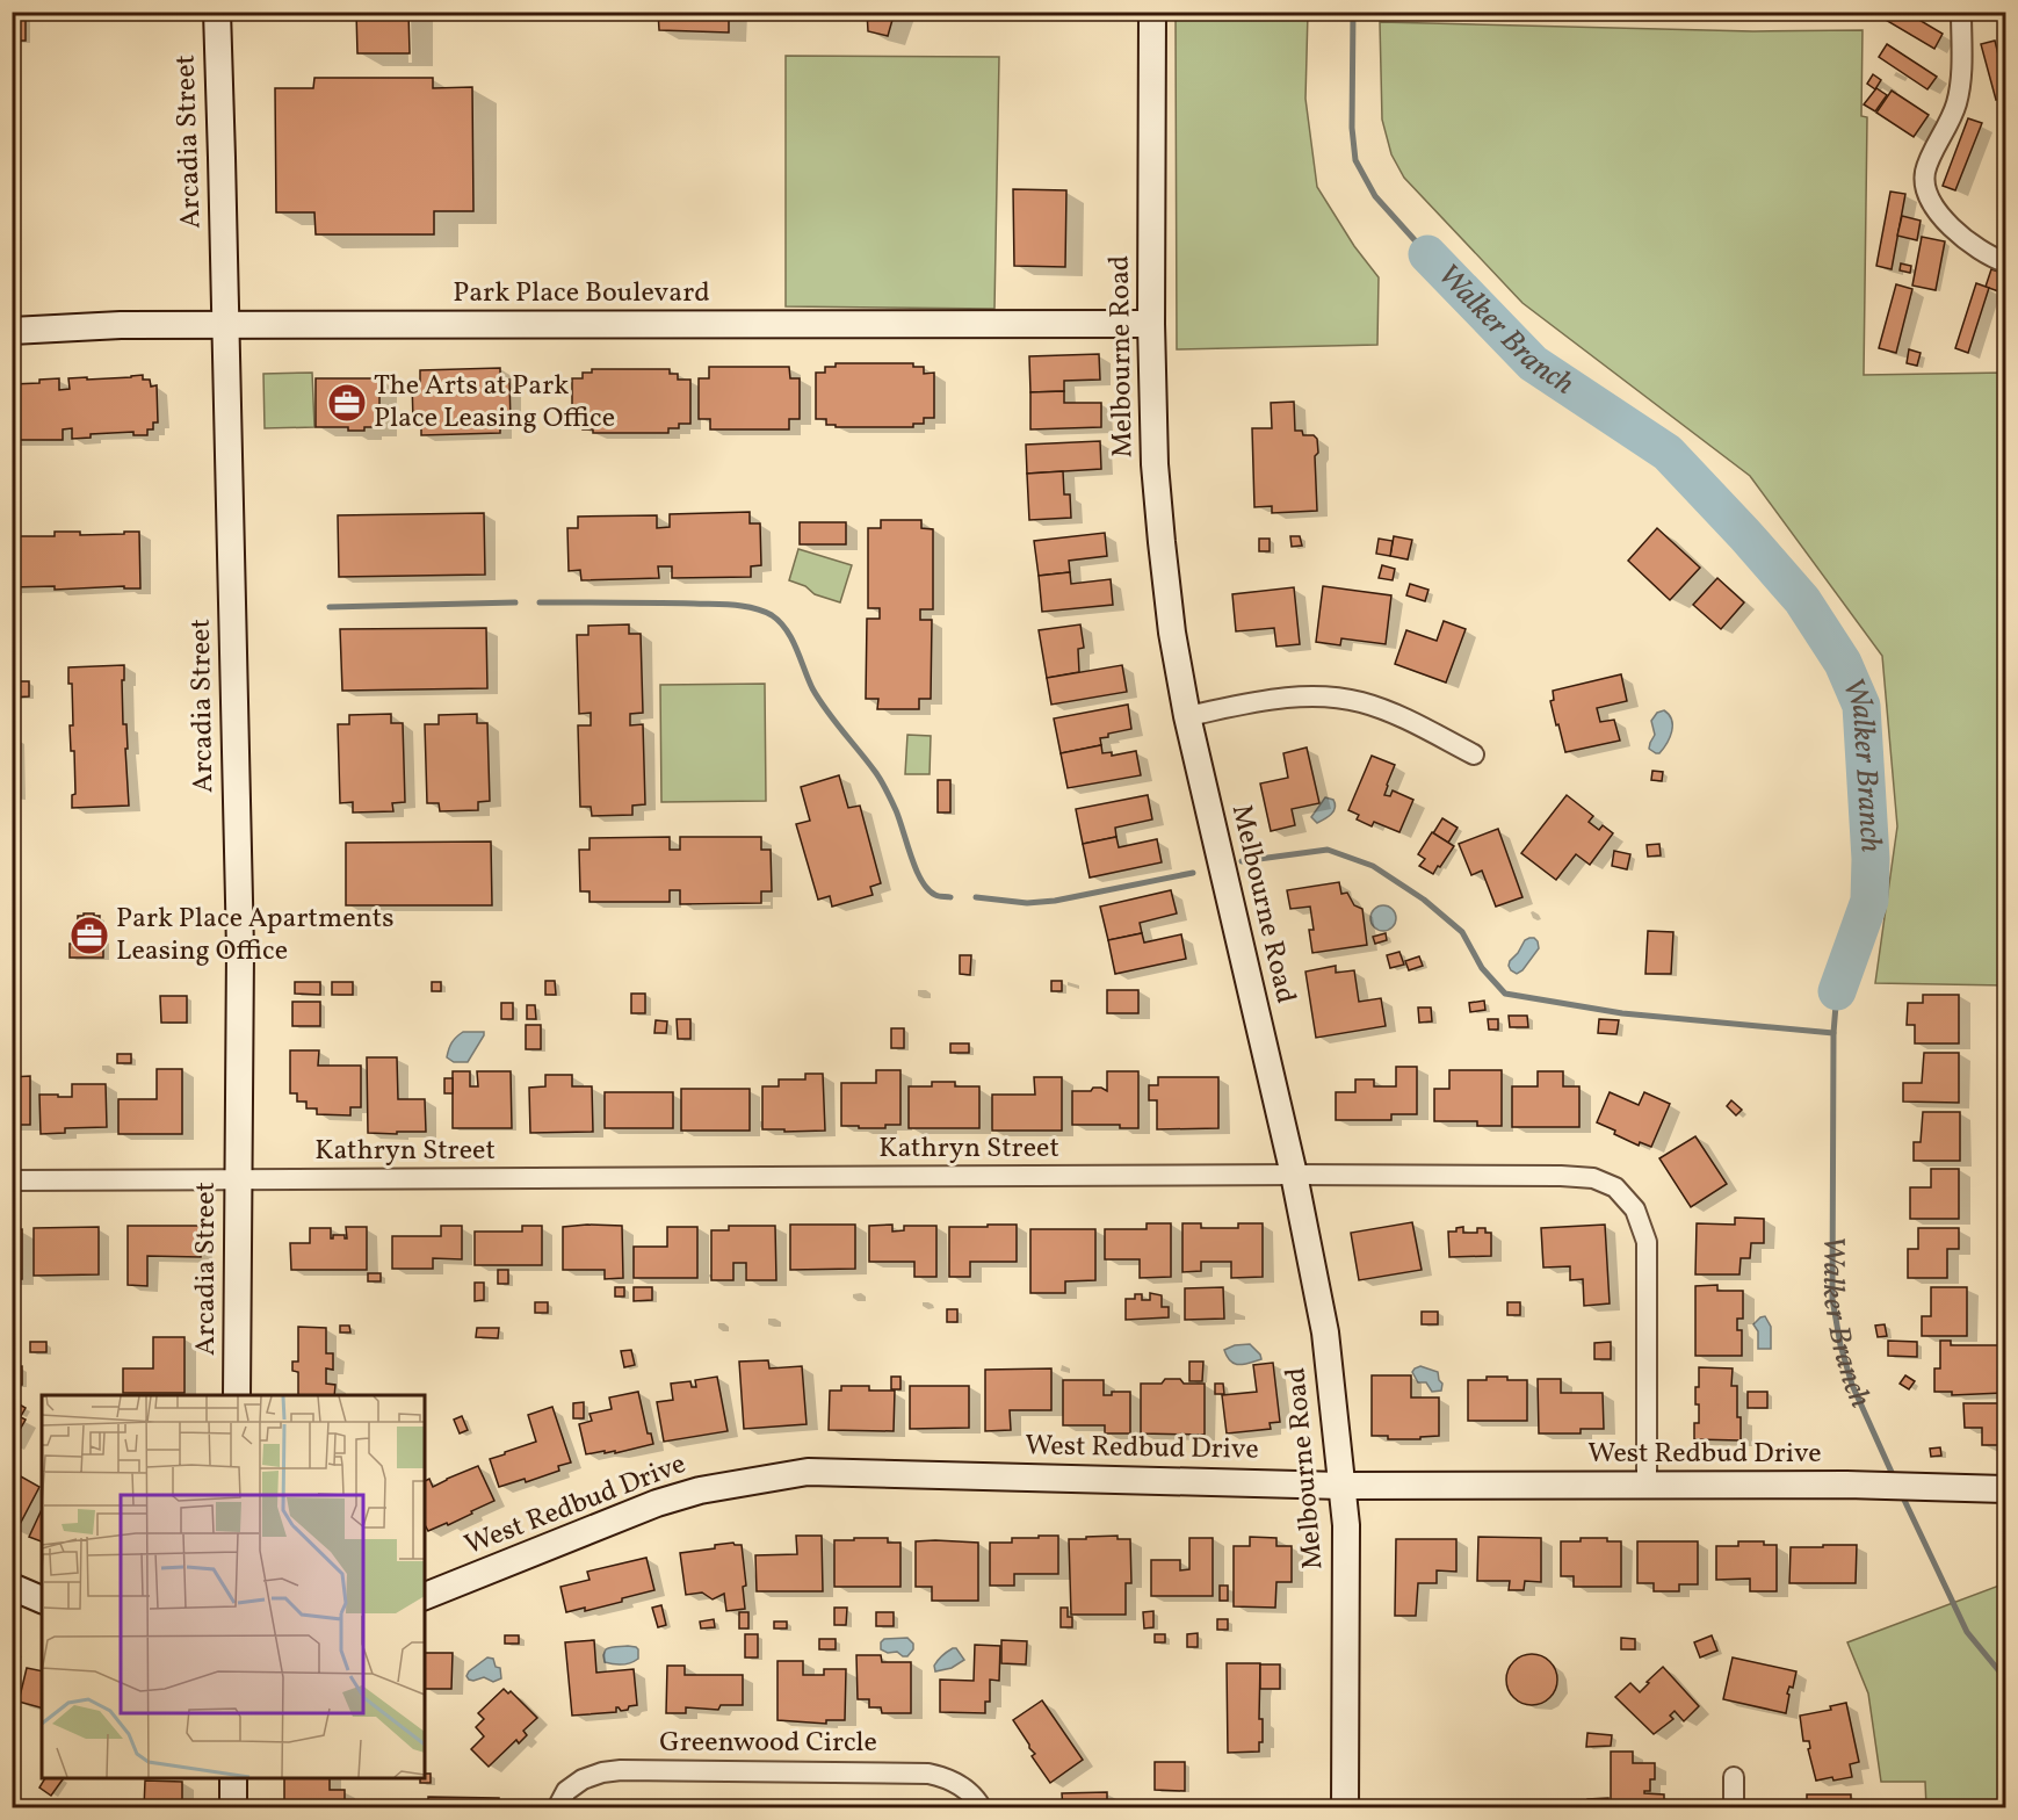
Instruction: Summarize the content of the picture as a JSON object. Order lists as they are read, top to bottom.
{
  "streets": {
    "street": [
      "Arcadia Street",
      "Park Place Boulevard",
      "Melbourne Road",
      "Kathryn Street",
      "West Redbud Drive",
      "Greenwood Circle"
    ]
  },
  "crossings": [
    ["Arcadia Street", "Park Place Boulevard"],
    ["Arcadia Street", "Kathryn Street"],
    ["Park Place Boulevard", "Melbourne Road"],
    ["Melbourne Road", "Kathryn Street"],
    ["Melbourne Road", "West Redbud Drive"],
    ["Kathryn Street", "West Redbud Drive"]
  ],
  "water": ["Walker Branch"],
  "places": {
    "office": ["The Arts at Park Place Leasing Office", "Park Place Apartments Leasing Office"]
  }
}
